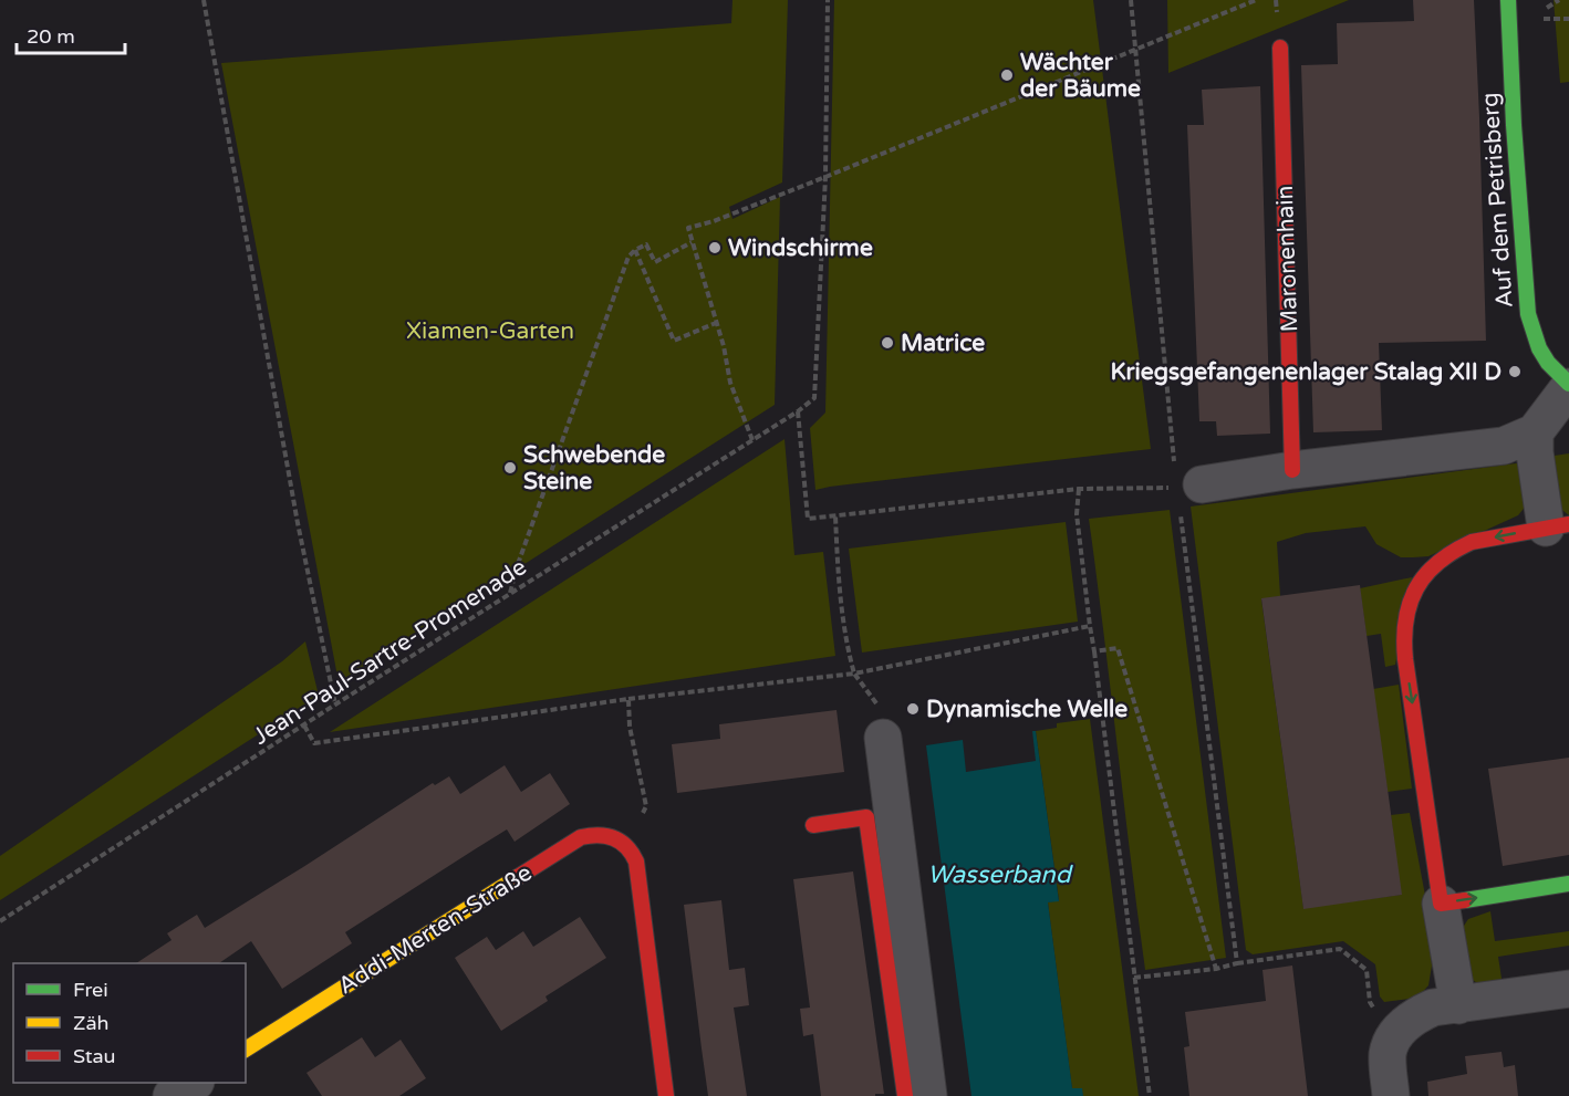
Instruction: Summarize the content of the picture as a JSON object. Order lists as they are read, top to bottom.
{
  "streets": {
    "street": ["Auf dem Petrisberg", "Maronenhain", "Addi-Merten-Straße"],
    "path": ["Jean-Paul-Sartre-Promenade"]
  },
  "water": ["Wasserband"],
  "parks": ["Xiamen-Garten"],
  "places": [
    "Wächter der Bäume",
    "Windschirme",
    "Matrice",
    "Kriegsgefangenenlager Stalag XII D",
    "Schwebende Steine",
    "Dynamische Welle"
  ],
  "legend": ["Frei", "Zäh", "Stau"],
  "scale_bar": "20 m"
}
